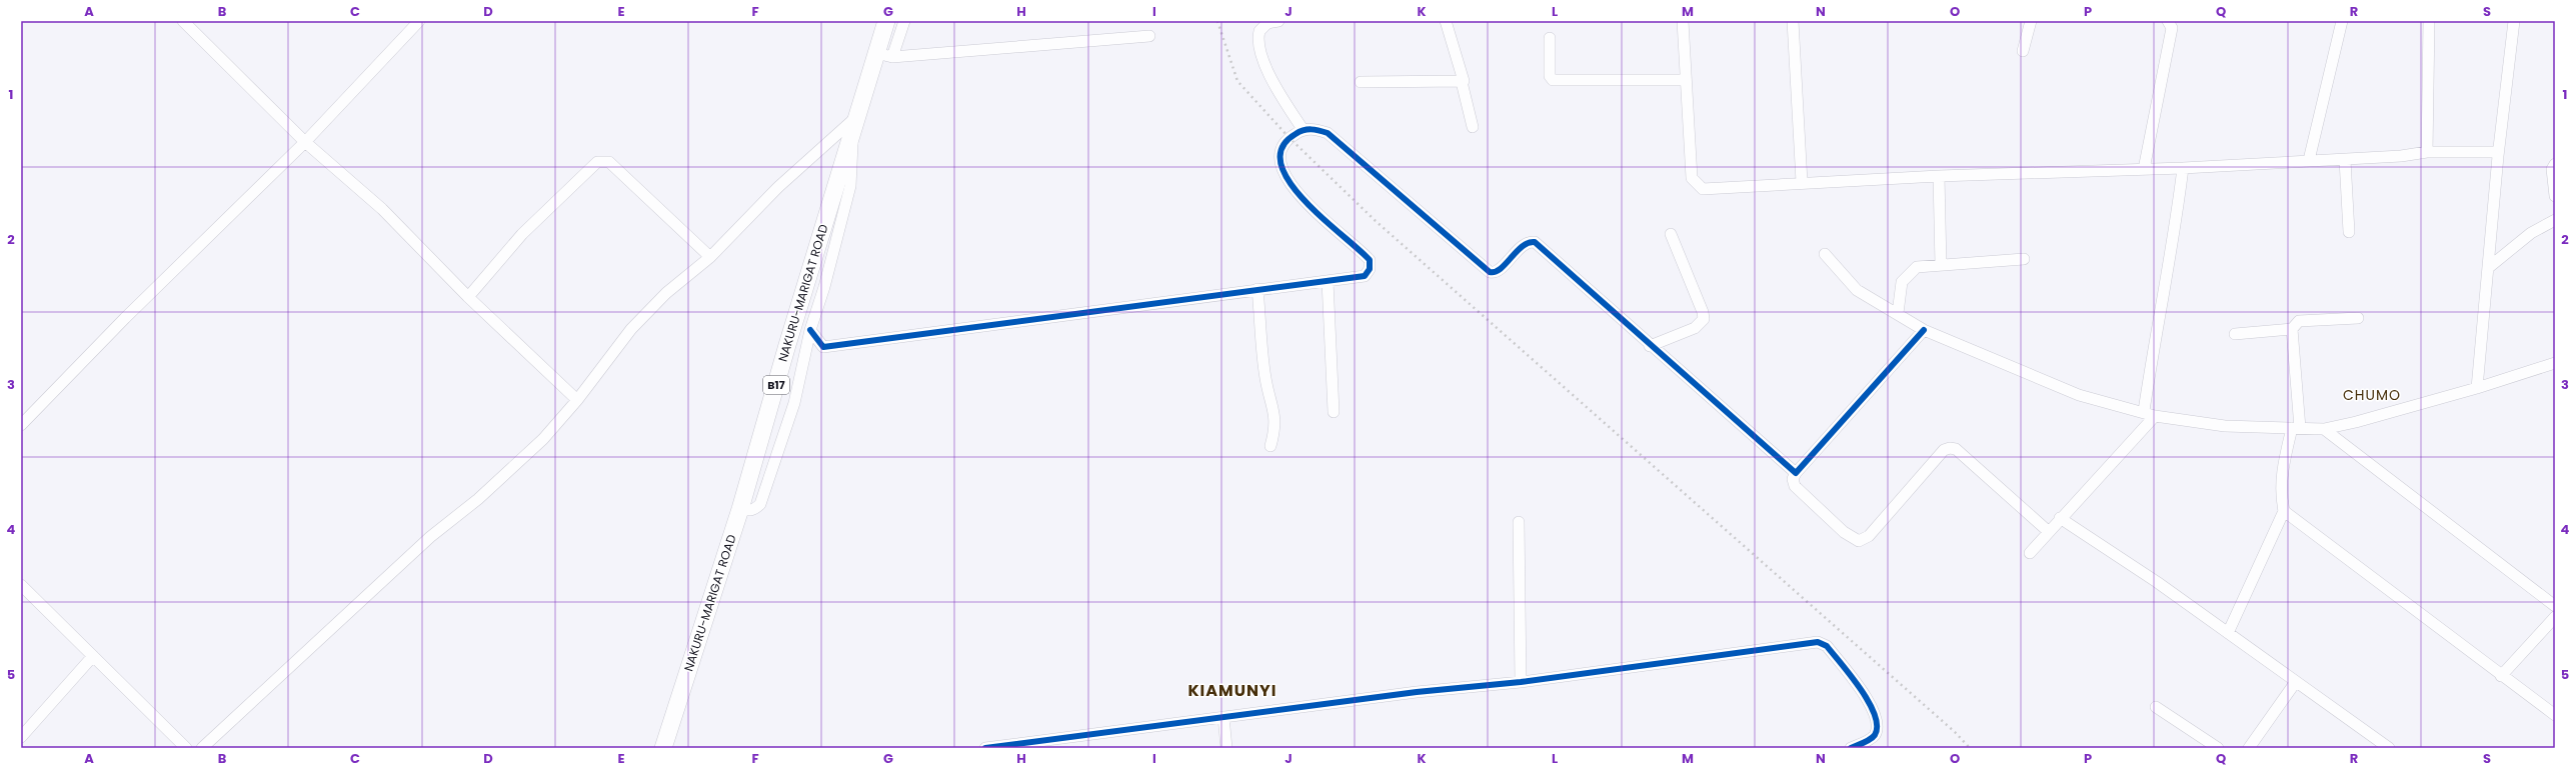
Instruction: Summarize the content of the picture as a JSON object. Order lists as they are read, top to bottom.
{
  "streets": {
    "main road": ["NAKURU-MARIGAT ROAD", "B17"]
  },
  "districts": ["CHUMO", "KIAMUNYI"],
  "grid": {
    "columns": [
      "A",
      "B",
      "C",
      "D",
      "E",
      "F",
      "G",
      "H",
      "I",
      "J",
      "K",
      "L",
      "M",
      "N",
      "O",
      "P",
      "Q",
      "R",
      "S"
    ],
    "rows": [
      "1",
      "2",
      "3",
      "4",
      "5"
    ]
  }
}
